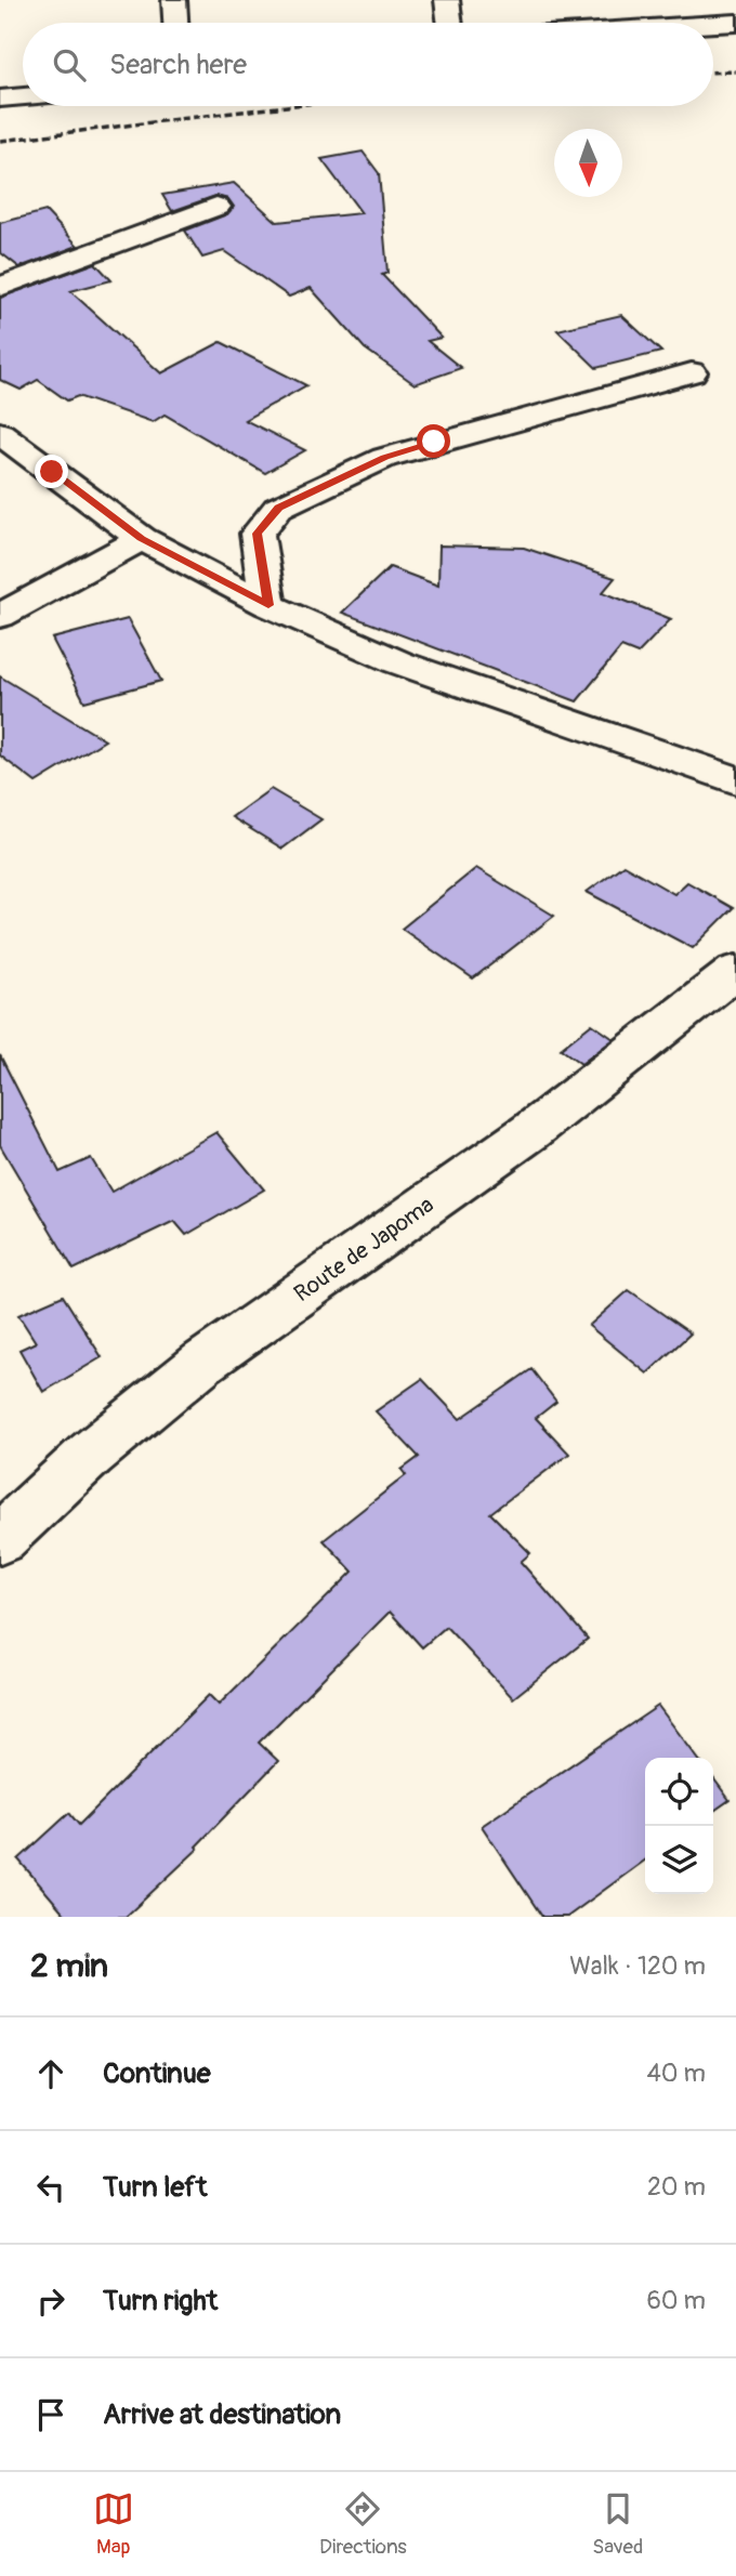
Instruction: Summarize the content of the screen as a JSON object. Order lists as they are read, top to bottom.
{
  "streets": {
    "street": ["Route de Japoma"]
  },
  "north": "bottom",
  "page": {
    "search": "Search here",
    "heading": ["2 min", "Walk · 120 m"],
    "list": [
      ["Continue", "40 m"],
      ["Turn left", "20 m"],
      ["Turn right", "60 m"],
      "Arrive at destination"
    ],
    "nav": ["Map", "Directions", "Saved"]
  }
}
